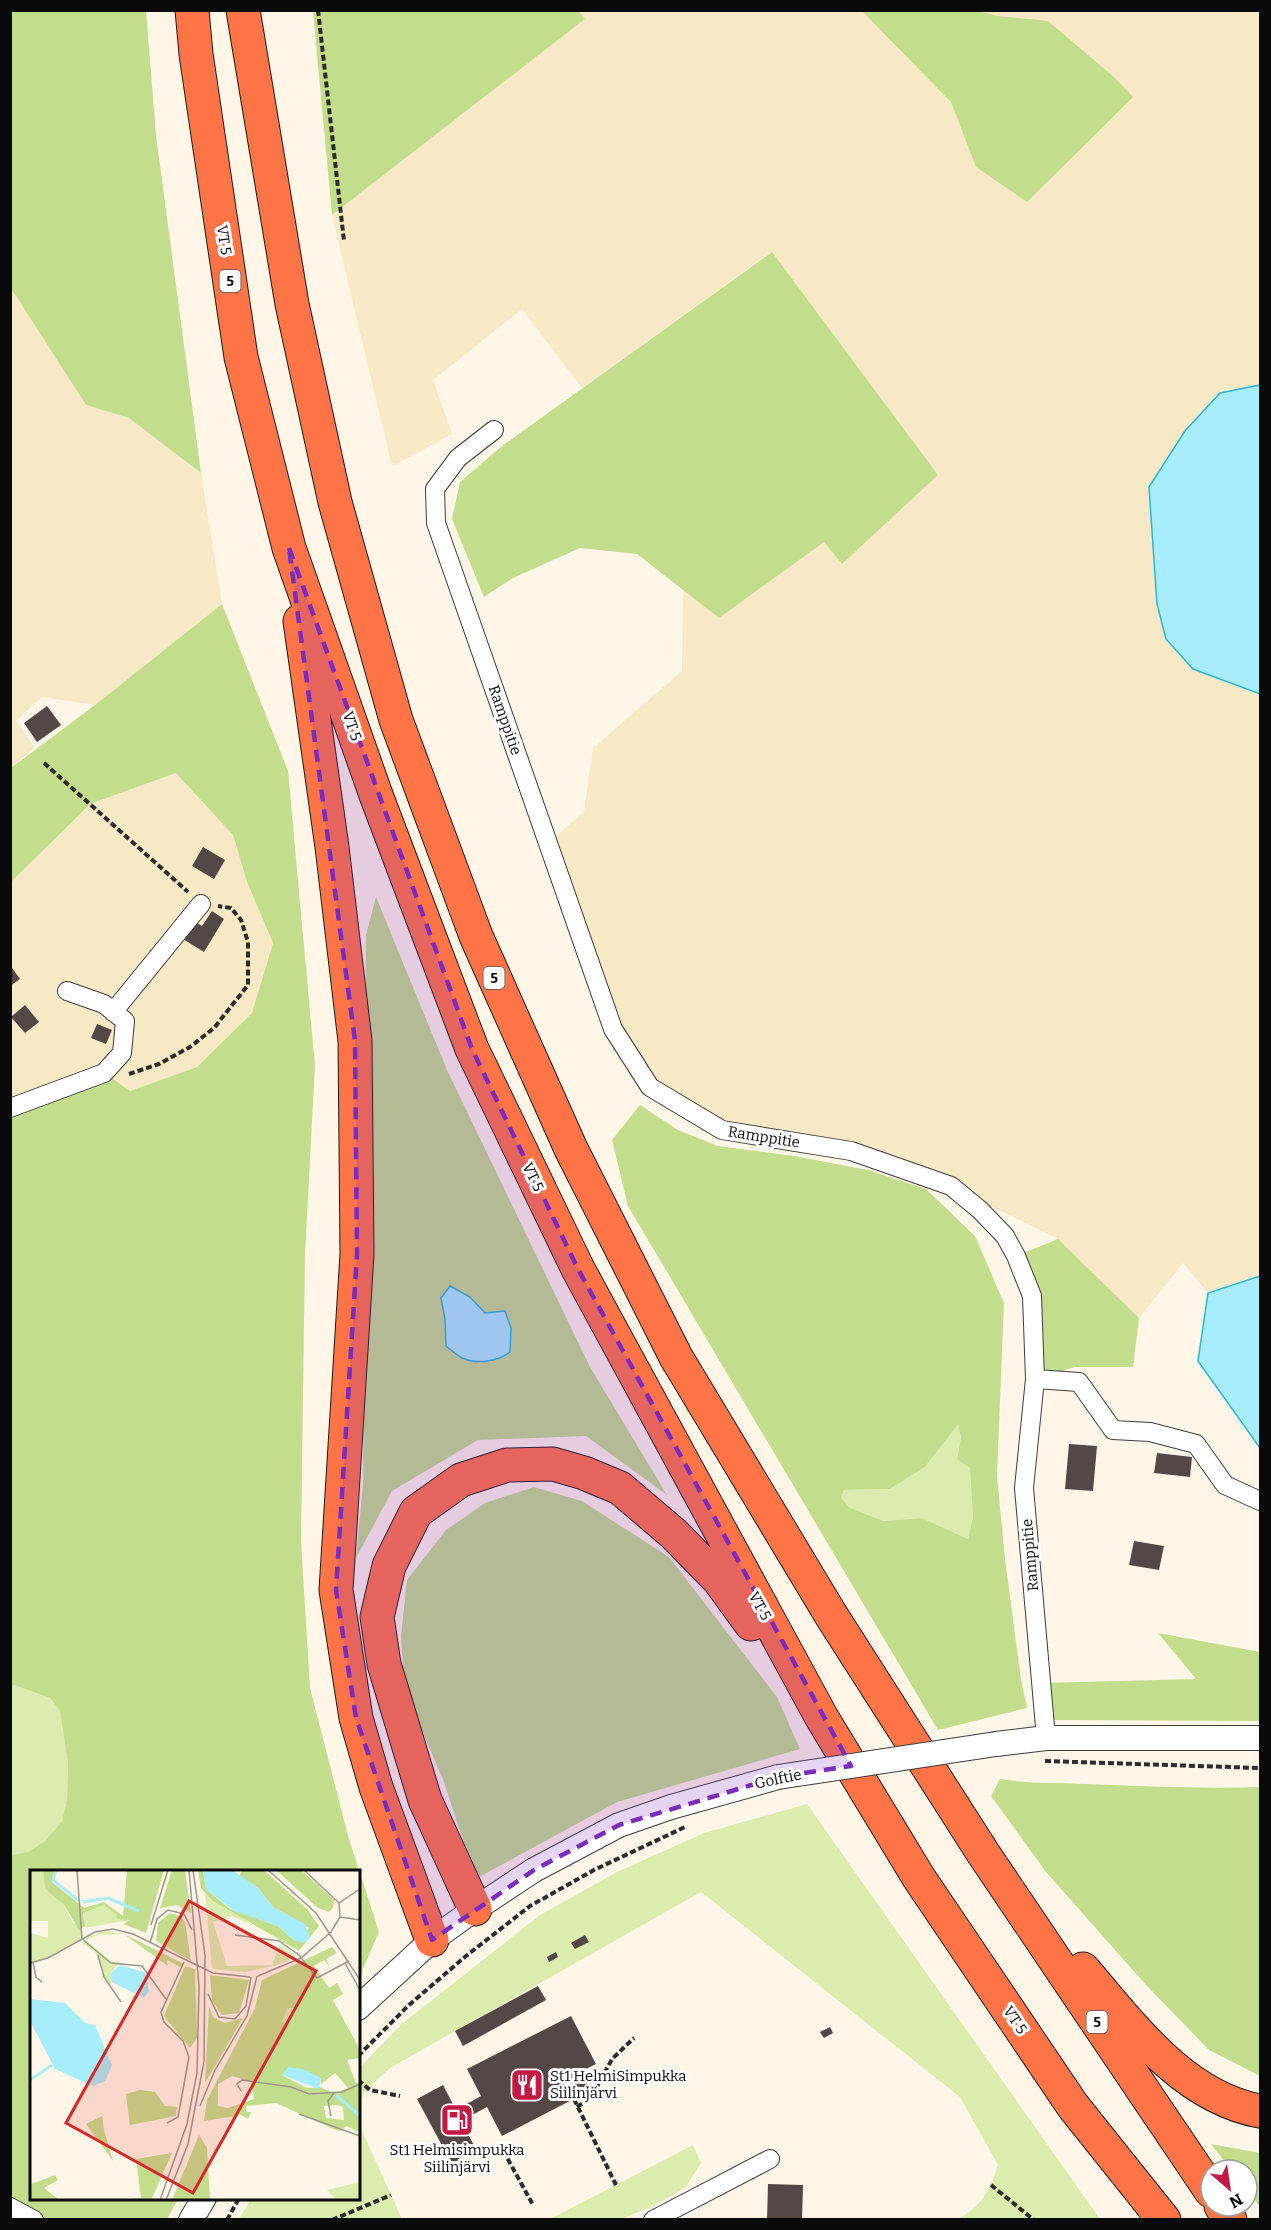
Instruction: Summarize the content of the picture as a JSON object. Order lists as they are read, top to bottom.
{
  "streets": {
    "highway": ["VT 5", "5"],
    "street": ["Ramppitie", "Golftie"]
  },
  "crossings": [
    ["Ramppitie", "Golftie"]
  ],
  "places": {
    "restaurant": ["St1 HelmiSimpukka Siilinjärvi"],
    "fuel station": ["St1 Helmisimpukka Siilinjärvi"]
  },
  "north": "bottom right"
}
